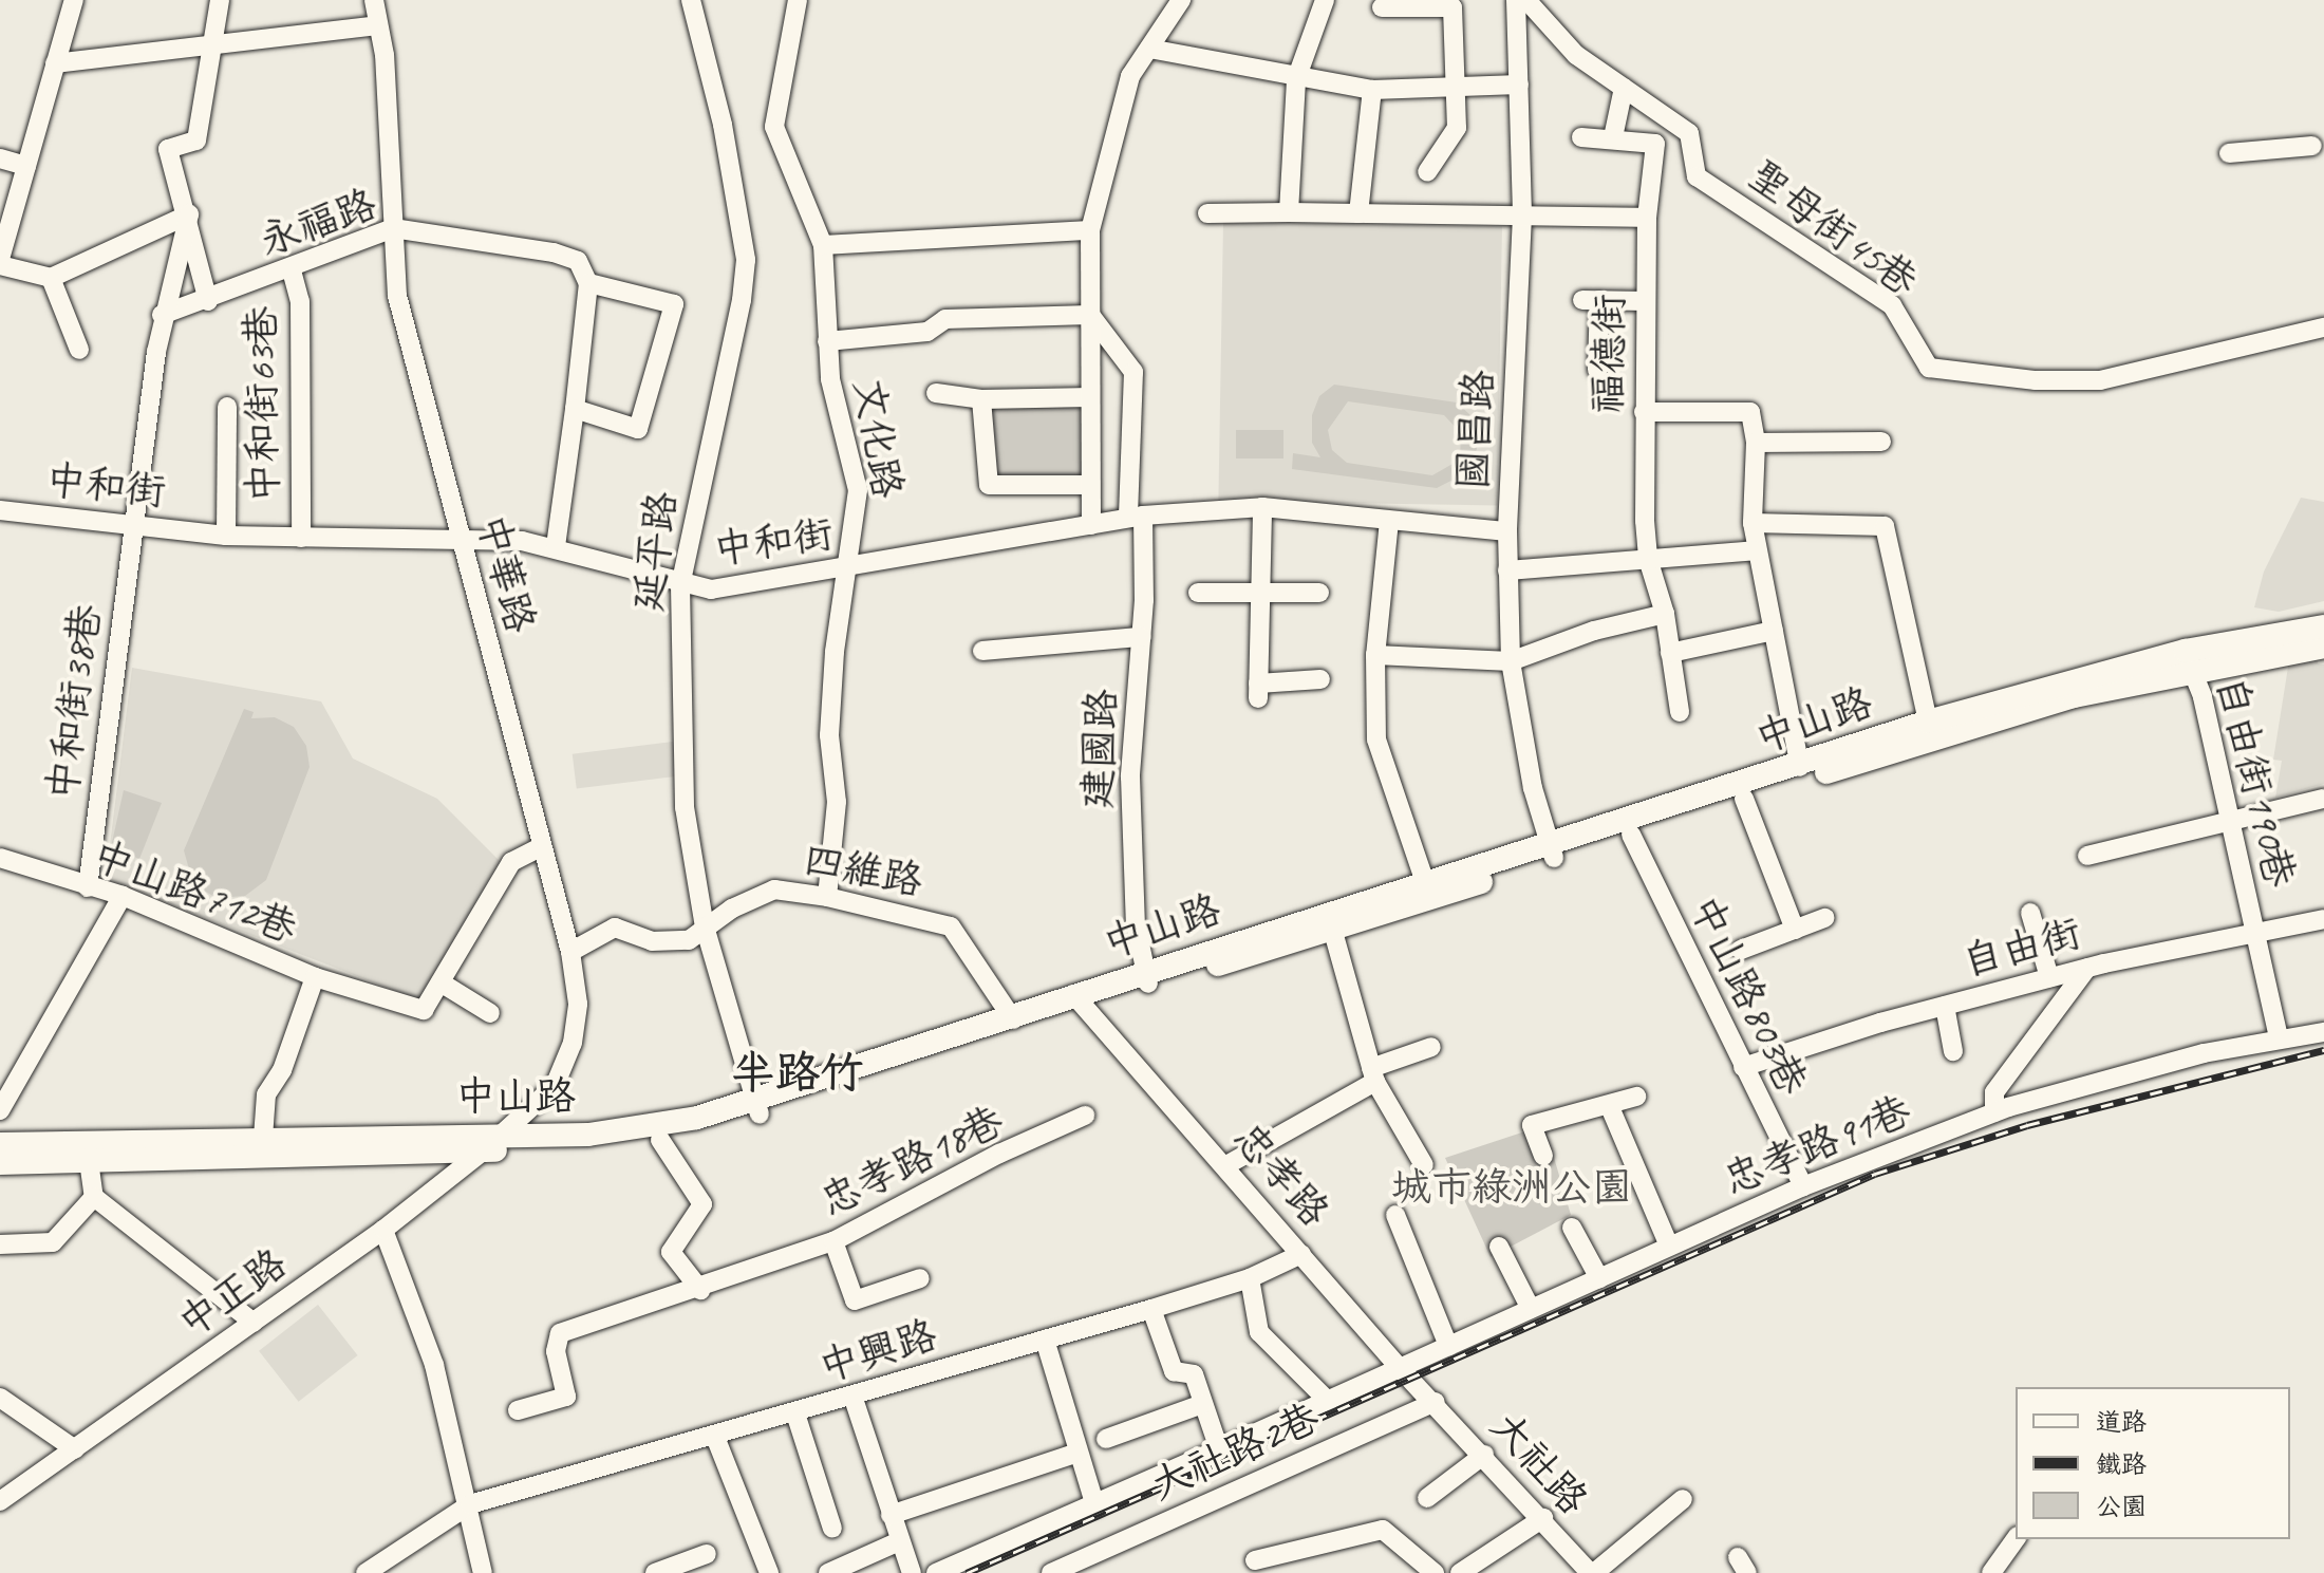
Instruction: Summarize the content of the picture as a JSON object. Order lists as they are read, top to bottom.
{
  "streets": {
    "main road": ["中山路"],
    "street": [
      "永福路",
      "聖母街45巷",
      "福德街",
      "中和街63巷",
      "國昌路",
      "文化路",
      "中和街",
      "延平路",
      "中華路",
      "中和街38巷",
      "建國路",
      "自由街190巷",
      "四維路",
      "中山路712巷",
      "自由街",
      "中山路803巷",
      "忠孝路91巷",
      "忠孝路18巷",
      "忠孝路",
      "中正路",
      "中興路",
      "大社路2巷",
      "大社路"
    ]
  },
  "crossings": [
    ["永福路", "中和街63巷"],
    ["永福路", "中華路"],
    ["永福路", "中和街38巷"],
    ["中和街63巷", "中和街"],
    ["國昌路", "中和街"],
    ["國昌路", "中山路"],
    ["文化路", "中和街"],
    ["文化路", "四維路"],
    ["中和街", "延平路"],
    ["中和街", "中華路"],
    ["中和街", "中和街38巷"],
    ["中和街", "建國路"],
    ["延平路", "中山路"],
    ["延平路", "四維路"],
    ["中華路", "中山路"],
    ["中華路", "四維路"],
    ["中華路", "中正路"],
    ["中和街38巷", "中山路712巷"],
    ["中山路", "建國路"],
    ["中山路", "自由街190巷"],
    ["中山路", "四維路"],
    ["中山路", "中山路712巷"],
    ["中山路", "中山路803巷"],
    ["中山路", "忠孝路"],
    ["中山路", "中正路"],
    ["自由街190巷", "自由街"],
    ["自由街190巷", "忠孝路91巷"],
    ["自由街", "中山路803巷"],
    ["中山路803巷", "忠孝路91巷"],
    ["忠孝路91巷", "忠孝路"],
    ["忠孝路", "中興路"],
    ["忠孝路", "大社路2巷"],
    ["忠孝路", "大社路"],
    ["大社路2巷", "大社路"]
  ],
  "districts": ["半路竹"],
  "parks": ["城市綠洲公園"],
  "legend": ["道路", "鐵路", "公園"]
}
